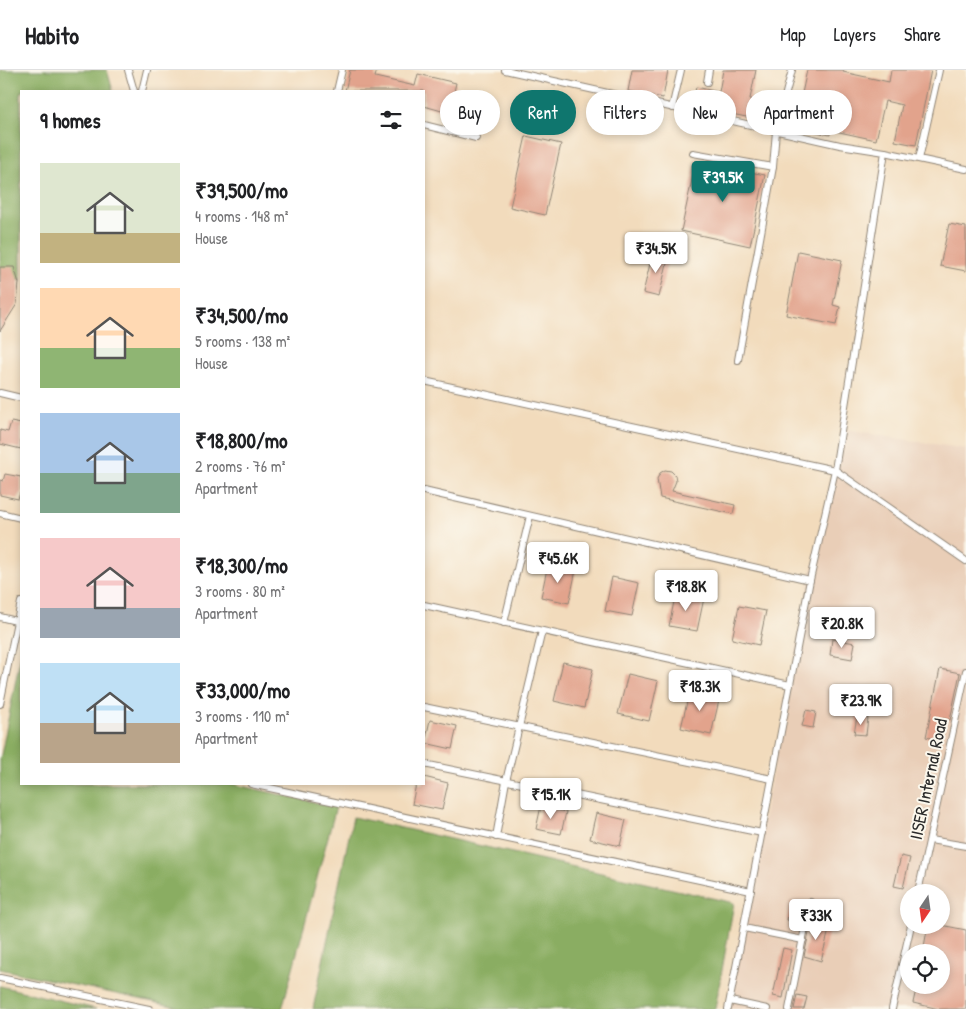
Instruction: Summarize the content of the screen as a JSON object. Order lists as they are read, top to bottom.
{
  "streets": {
    "lane": ["IISER Internal Road"]
  },
  "north": "bottom",
  "page": {
    "header": "Habito",
    "nav": ["Map", "Layers", "Share"],
    "chip": [
      "Buy",
      "Rent",
      "Filters",
      "New",
      "Apartment"
    ],
    "heading": "9 homes",
    "list": [
      {
        "name": "₹39,500/mo",
        "note": "4 rooms · 148 m² · House"
      },
      {
        "name": "₹34,500/mo",
        "note": "5 rooms · 138 m² · House"
      },
      {
        "name": "₹18,800/mo",
        "note": "2 rooms · 76 m² · Apartment"
      },
      {
        "name": "₹18,300/mo",
        "note": "3 rooms · 80 m² · Apartment"
      },
      {
        "name": "₹33,000/mo",
        "note": "3 rooms · 110 m² · Apartment"
      }
    ],
    "price": [
      "₹39.5K",
      "₹34.5K",
      "₹45.6K",
      "₹18.8K",
      "₹20.8K",
      "₹18.3K",
      "₹23.9K",
      "₹15.1K",
      "₹33K"
    ]
  }
}
